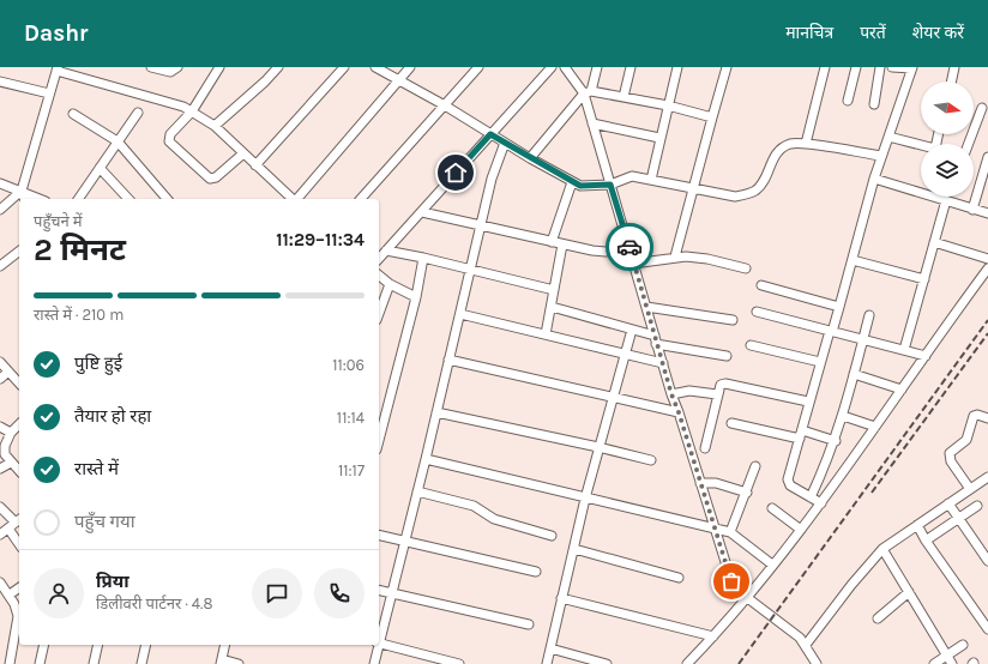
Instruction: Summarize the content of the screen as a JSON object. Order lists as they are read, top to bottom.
{
  "north": "right",
  "page": {
    "header": "Dashr",
    "nav": ["मानचित्र", "परतें", "शेयर करें"],
    "heading": ["2 मिनट", "पहुँचने में", "11:29–11:34"],
    "panel": ["प्रिया", "डिलीवरी पार्टनर · 4.8"],
    "bar": "रास्ते में · 210 m",
    "list": [
      ["पुष्टि हुई", "11:06"],
      ["तैयार हो रहा", "11:14"],
      ["रास्ते में", "11:17"],
      "पहुँच गया"
    ]
  }
}
